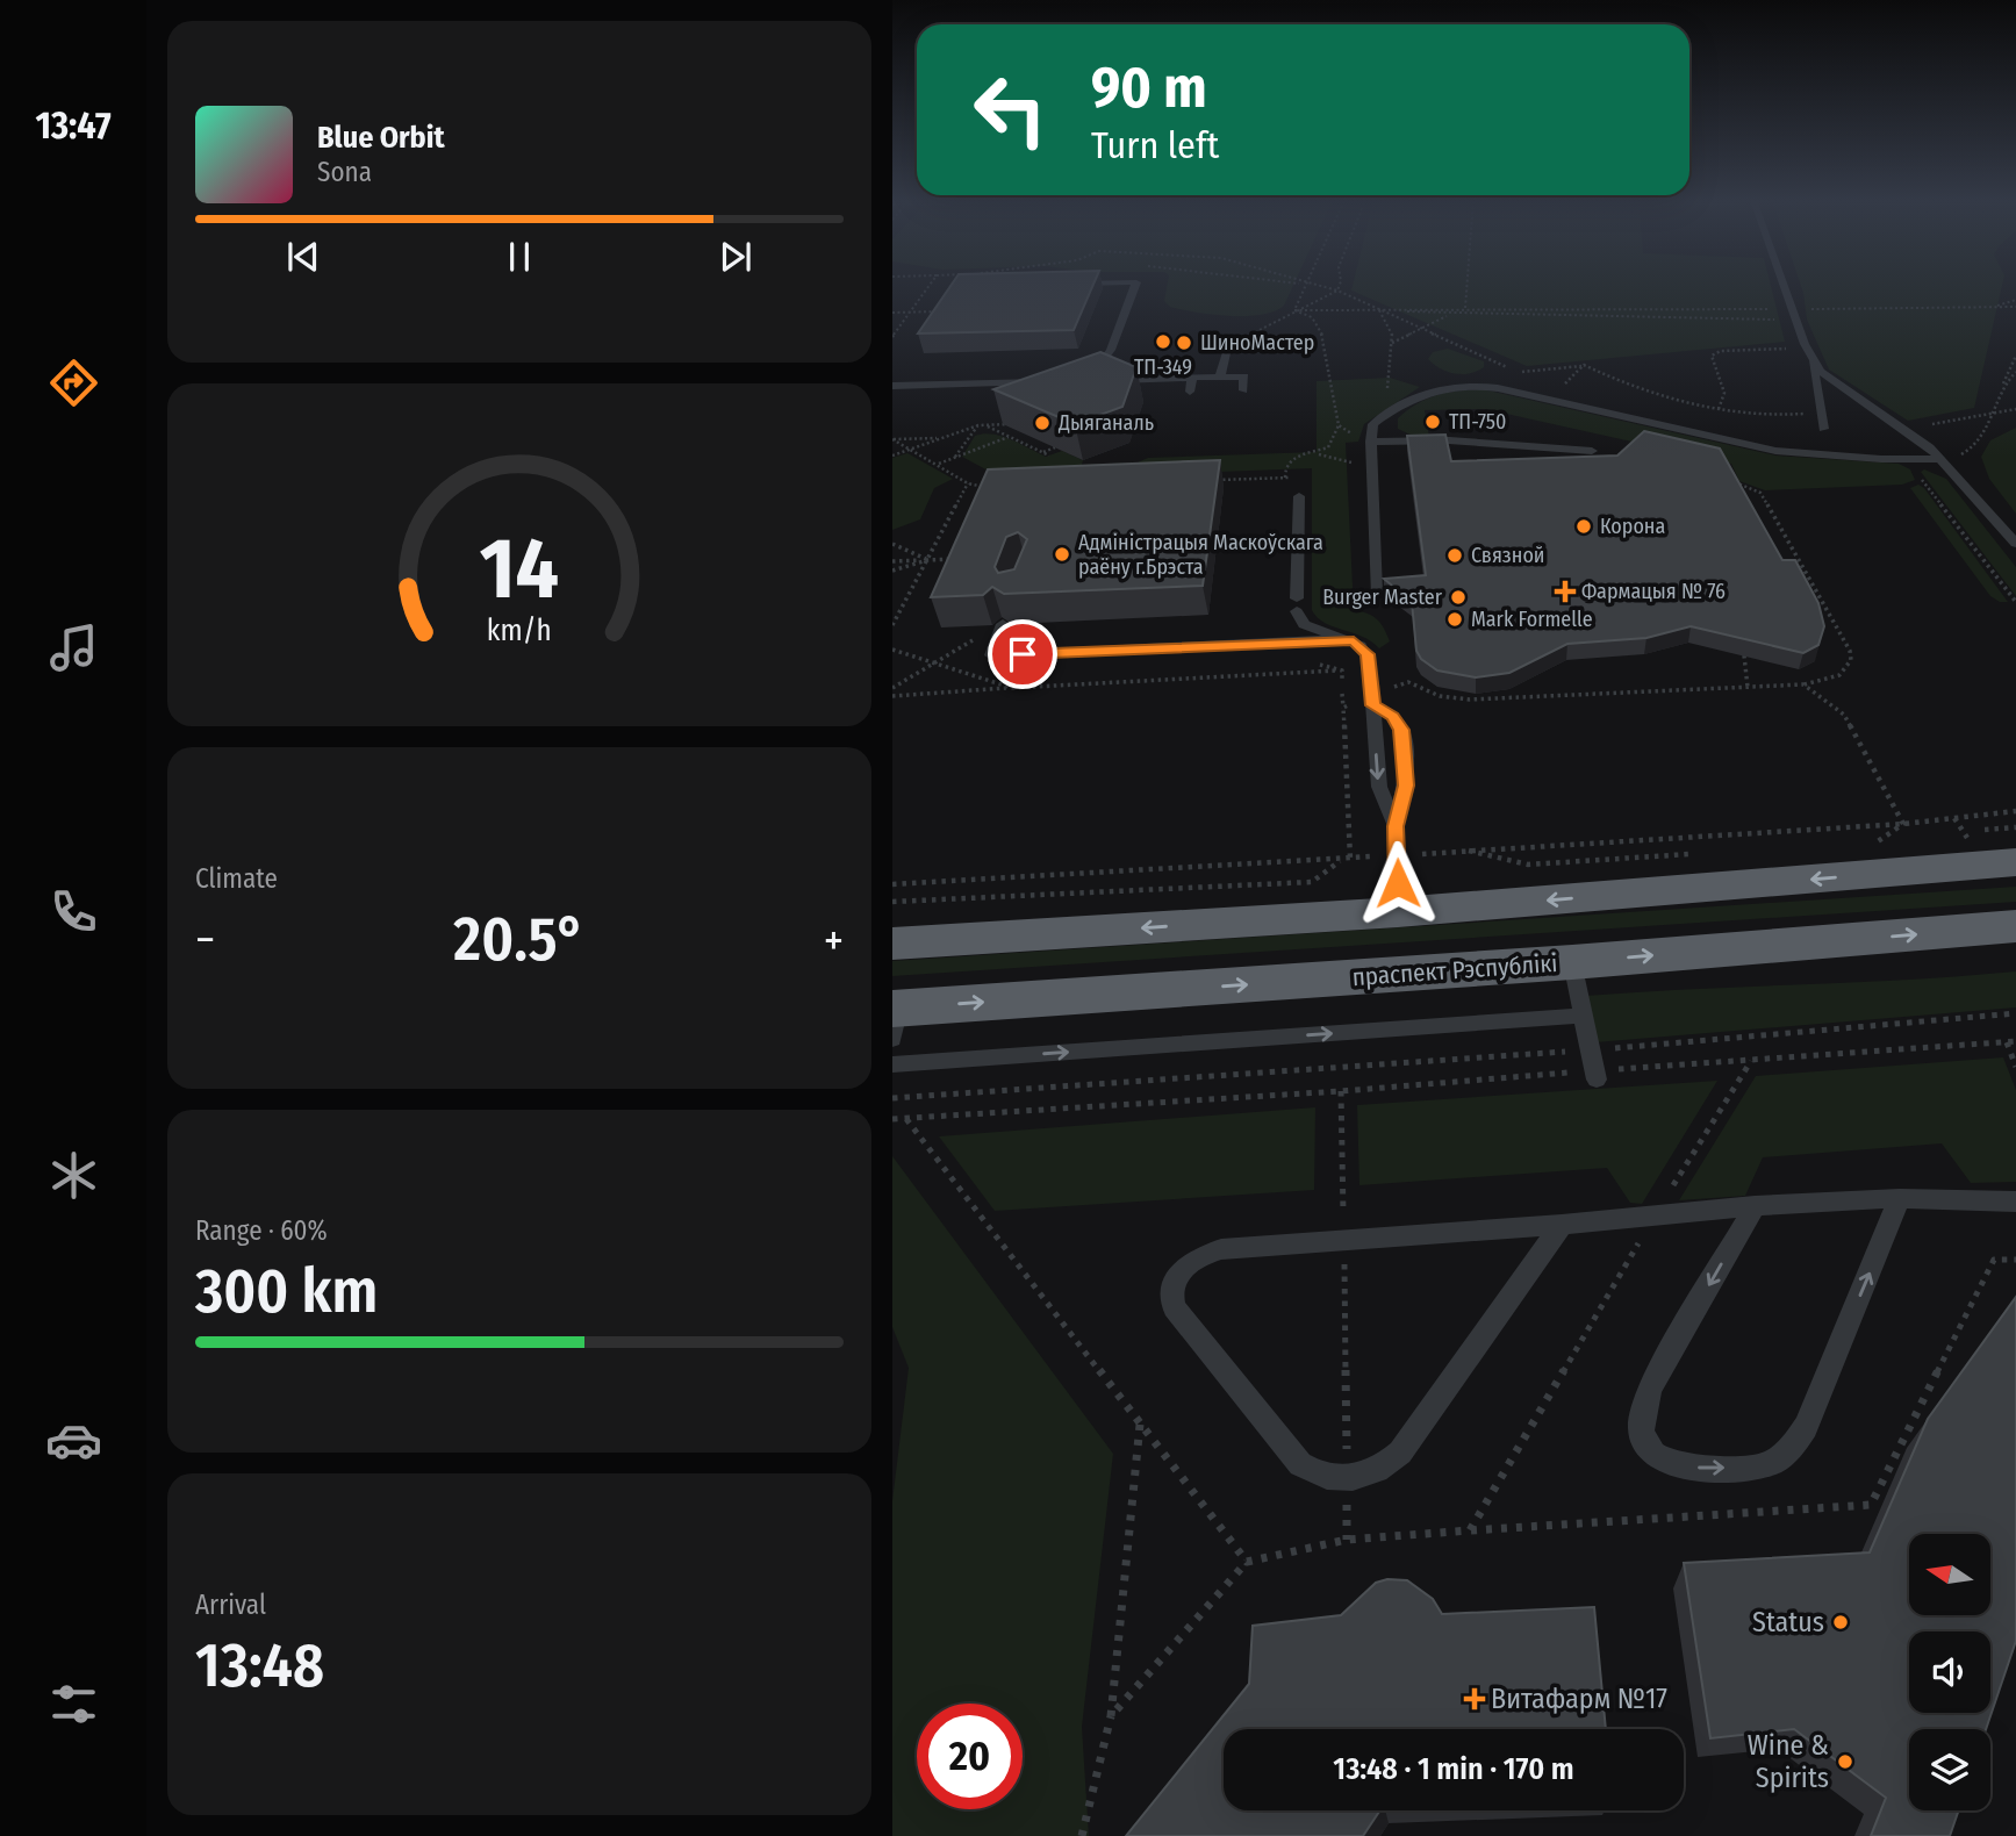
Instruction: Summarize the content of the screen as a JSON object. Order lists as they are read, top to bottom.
{
  "streets": {
    "highway": ["праспект Рэспублікі"]
  },
  "places": {
    "other": [
      "ТП-349",
      "ШиноМастер",
      "ТП-750",
      "Дыяганаль",
      "Корона",
      "Адміністрацыя Маскоўскага раёну г.Брэста",
      "Связной",
      "Burger Master",
      "Mark Formelle",
      "Status",
      "Wine & Spirits"
    ],
    "health": ["Фармацыя № 76", "Витафарм №17"]
  },
  "north": "left",
  "page": {
    "tabs": "13:47",
    "turn": ["90 m", "Turn left"],
    "song": ["Blue Orbit", "Sona"],
    "tile": [
      "Climate",
      ["Range · 60%", "300 km"],
      ["Arrival", "13:48"]
    ],
    "heat": ["−", "20.5°", "+"],
    "limit": "20",
    "trip": "13:48 · 1 min · 170 m",
    "gauge": ["14", "km/h"]
  }
}
